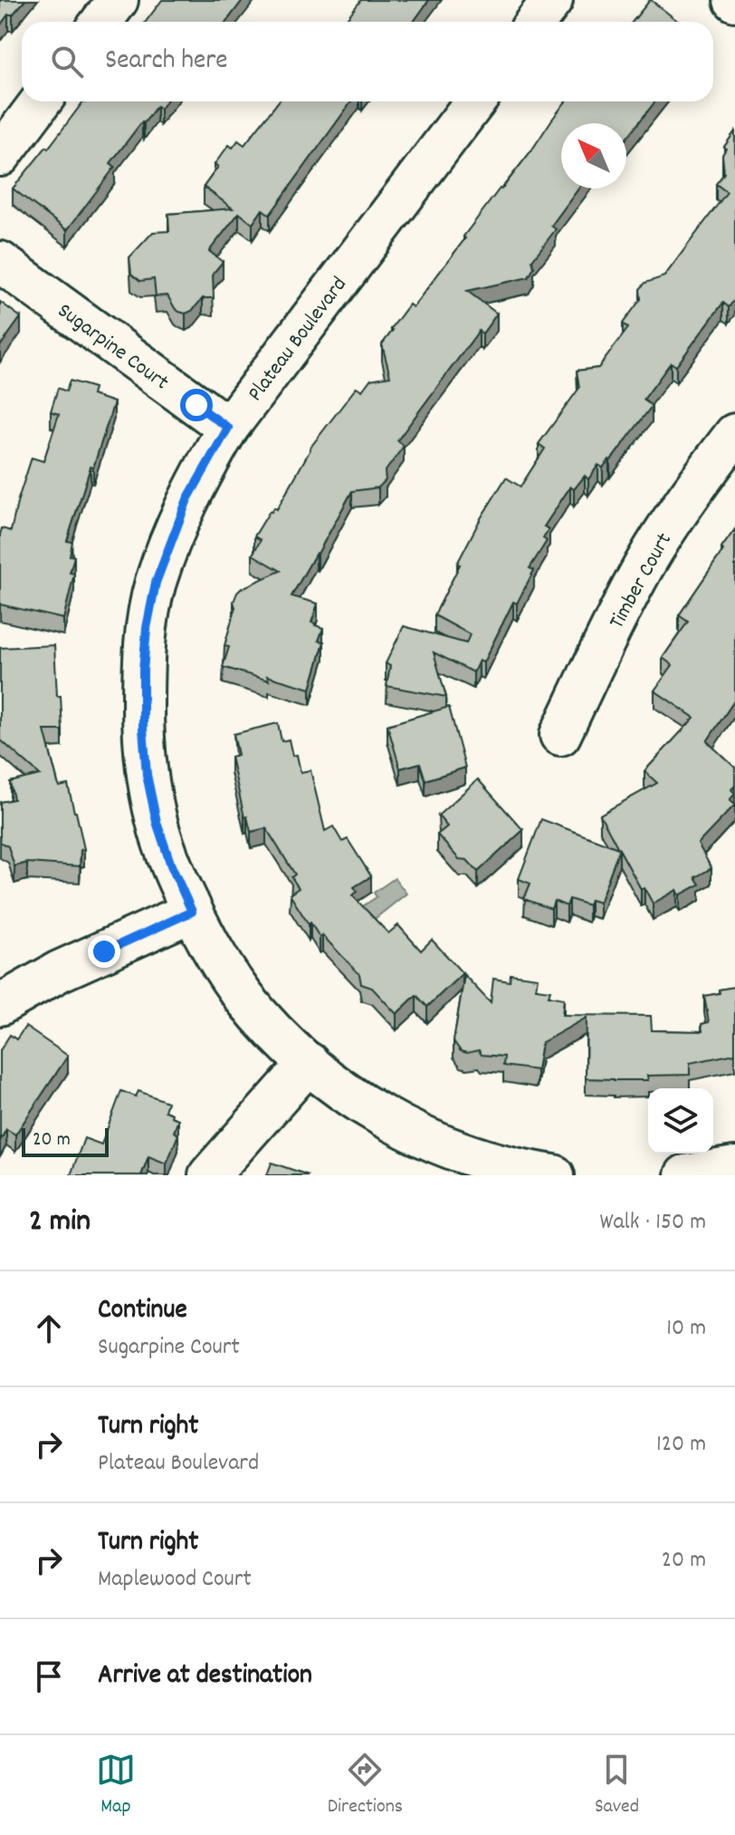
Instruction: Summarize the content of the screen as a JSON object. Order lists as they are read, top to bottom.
{
  "streets": {
    "street": ["Plateau Boulevard", "Sugarpine Court", "Timber Court"]
  },
  "crossings": [
    ["Plateau Boulevard", "Sugarpine Court"]
  ],
  "scale_bar": "20 m",
  "north": "top left",
  "page": {
    "search": "Search here",
    "scale": "20 m",
    "heading": ["2 min", "Walk · 150 m"],
    "list": [
      ["Continue", "Sugarpine Court", "10 m"],
      ["Turn right", "Plateau Boulevard", "120 m"],
      ["Turn right", "Maplewood Court", "20 m"],
      "Arrive at destination"
    ],
    "nav": ["Map", "Directions", "Saved"]
  }
}
